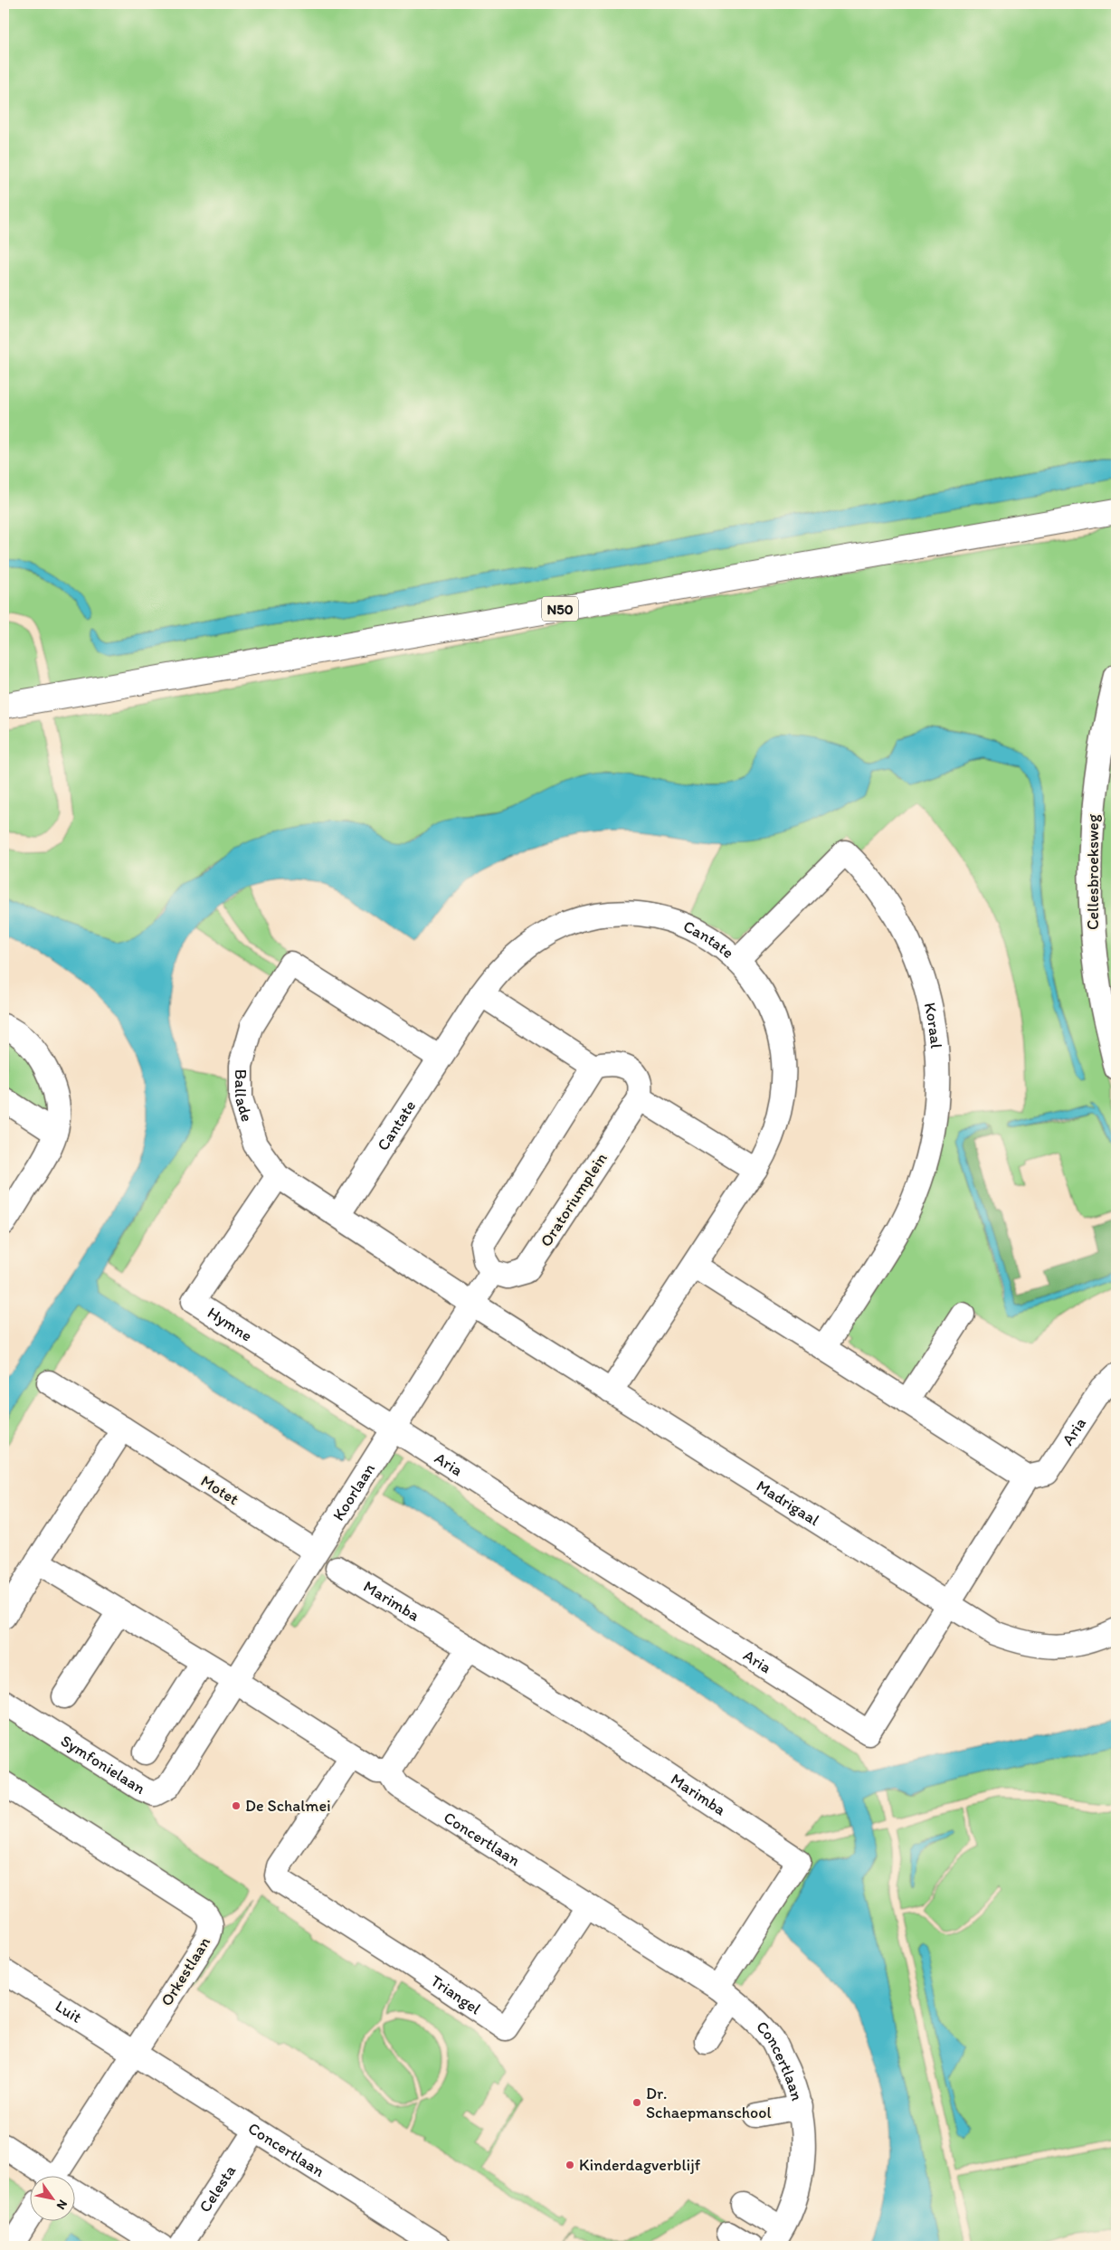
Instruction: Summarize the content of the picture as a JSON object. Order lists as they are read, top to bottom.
{
  "streets": {
    "highway": ["N50"],
    "street": [
      "Cellesbroeksweg",
      "Cantate",
      "Koraal",
      "Ballade",
      "Oratoriumplein",
      "Hymne",
      "Aria",
      "Motet",
      "Koorlaan",
      "Madrigaal",
      "Marimba",
      "Symfonielaan",
      "Concertlaan",
      "Orkestlaan",
      "Triangel",
      "Luit",
      "Celesta"
    ]
  },
  "crossings": [
    ["Cantate", "Koraal"],
    ["Cantate", "Ballade"],
    ["Cantate", "Madrigaal"],
    ["Ballade", "Hymne"],
    ["Ballade", "Koorlaan"],
    ["Ballade", "Madrigaal"],
    ["Hymne", "Aria"],
    ["Hymne", "Koorlaan"],
    ["Aria", "Koorlaan"],
    ["Aria", "Madrigaal"],
    ["Motet", "Koorlaan"],
    ["Koorlaan", "Madrigaal"],
    ["Koorlaan", "Symfonielaan"],
    ["Marimba", "Concertlaan"],
    ["Concertlaan", "Orkestlaan"],
    ["Concertlaan", "Triangel"],
    ["Concertlaan", "Luit"],
    ["Concertlaan", "Celesta"],
    ["Orkestlaan", "Luit"]
  ],
  "places": ["De Schalmei", "Dr. Schaepmanschool", "Kinderdagverblijf"],
  "north": "bottom right"
}
